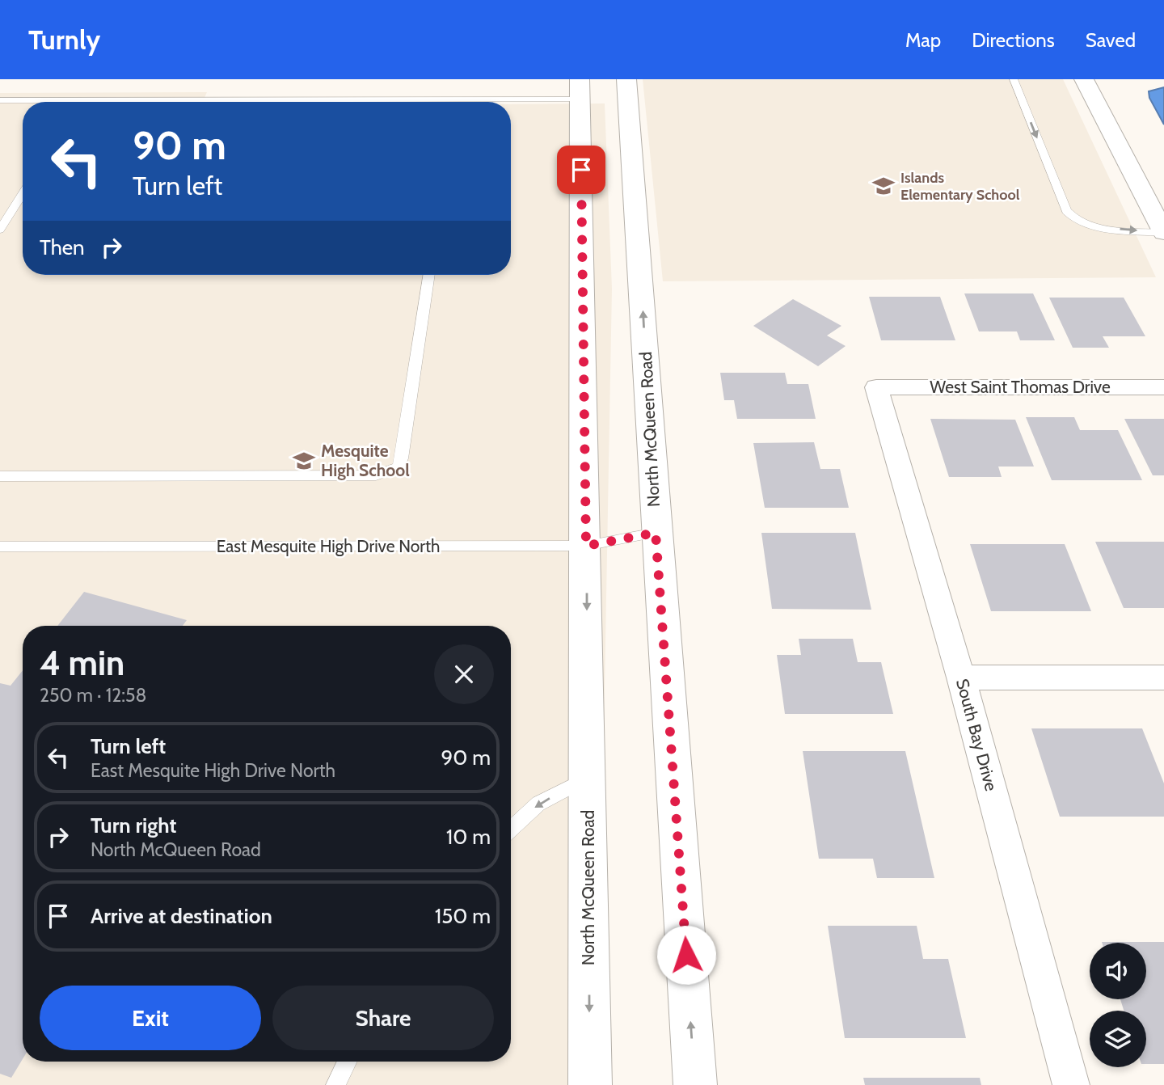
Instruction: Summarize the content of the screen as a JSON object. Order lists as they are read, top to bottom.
{
  "streets": {
    "main road": ["North McQueen Road"],
    "street": ["West Saint Thomas Drive", "South Bay Drive"],
    "lane": ["East Mesquite High Drive North"]
  },
  "crossings": [
    ["West Saint Thomas Drive", "South Bay Drive"],
    ["North McQueen Road", "East Mesquite High Drive North"]
  ],
  "places": {
    "school or university": ["Islands Elementary School", "Mesquite High School"]
  },
  "page": {
    "header": "Turnly",
    "nav": ["Map", "Directions", "Saved"],
    "turn": ["90 m", "Turn left"],
    "then": "Then",
    "heading": ["4 min", "250 m · 12:58"],
    "list": [
      {
        "name": "Turn left",
        "note": "East Mesquite High Drive North",
        "value": "90 m"
      },
      {
        "name": "Turn right",
        "note": "North McQueen Road",
        "value": "10 m"
      },
      {
        "name": "Arrive at destination",
        "value": "150 m"
      }
    ],
    "buttons": ["Exit", "Share"]
  }
}
